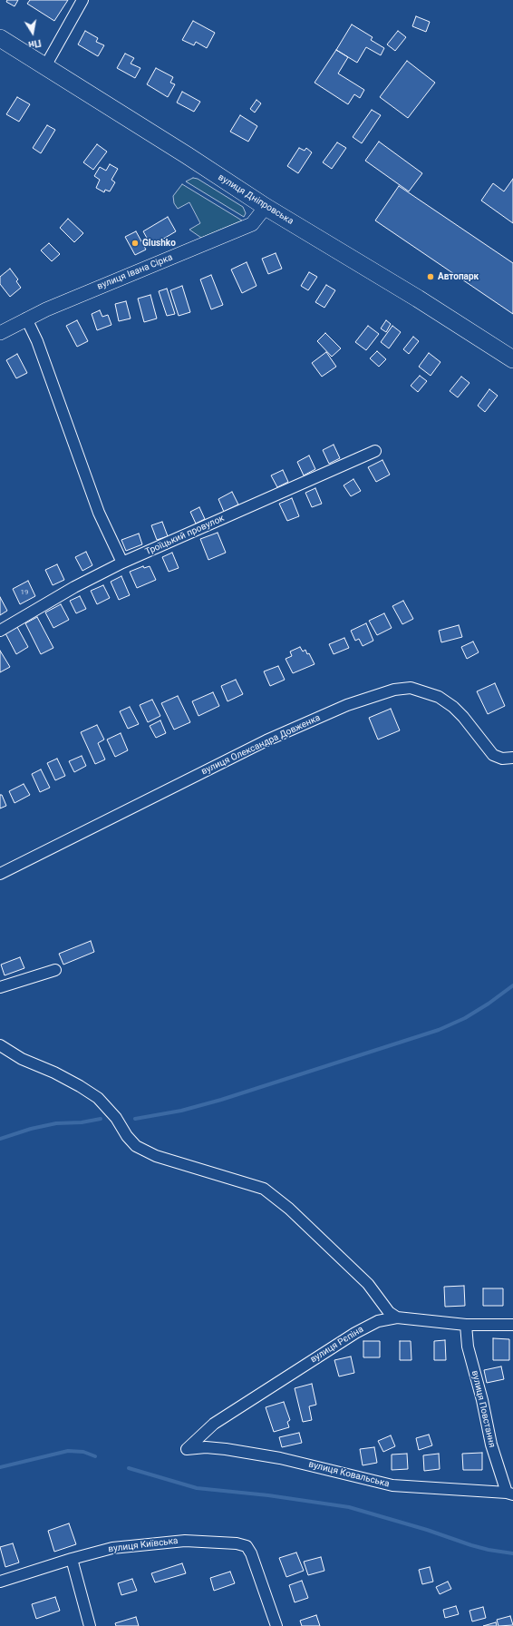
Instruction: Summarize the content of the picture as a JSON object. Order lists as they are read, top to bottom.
{
  "streets": {
    "highway": ["вулиця Дніпровська"],
    "street": [
      "вулиця Івана Сірка",
      "Троїцький провулок",
      "вулиця Олександра Довженка",
      "вулиця Рєпіна",
      "вулиця Повстання",
      "вулиця Ковальська",
      "вулиця Київська"
    ]
  },
  "crossings": [
    ["вулиця Дніпровська", "вулиця Івана Сірка"],
    ["вулиця Рєпіна", "вулиця Повстання"],
    ["вулиця Рєпіна", "вулиця Ковальська"],
    ["вулиця Повстання", "вулиця Ковальська"]
  ],
  "places": ["Glushko", "Автопарк"],
  "house_numbers": ["19"],
  "north": "bottom"
}
